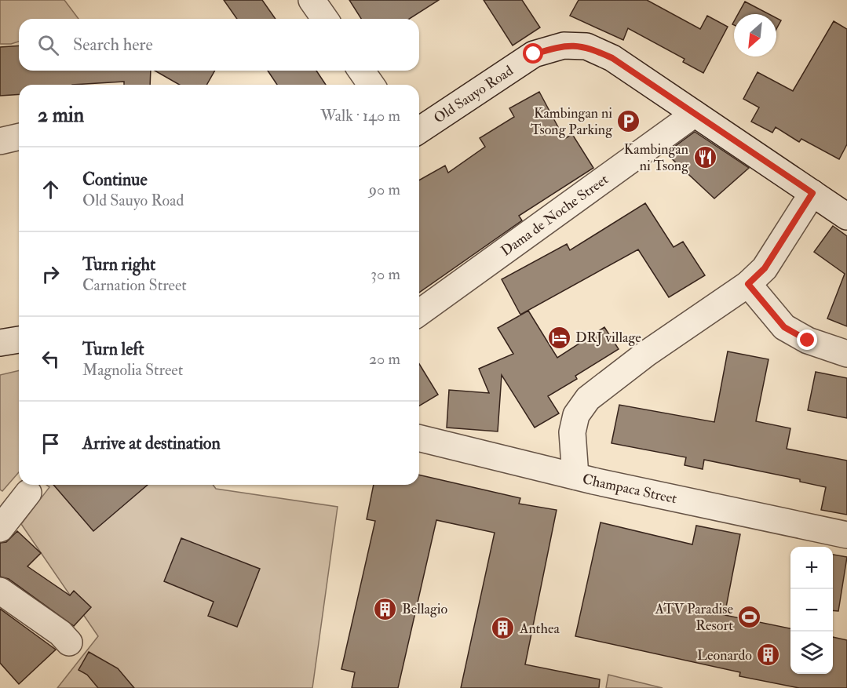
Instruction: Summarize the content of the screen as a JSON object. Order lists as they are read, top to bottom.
{
  "streets": {
    "street": ["Old Sauyo Road", "Dama de Noche Street", "Champaca Street"]
  },
  "crossings": [
    ["Old Sauyo Road", "Dama de Noche Street"]
  ],
  "places": {
    "parking": ["Kambingan ni Tsong Parking"],
    "restaurant": ["Kambingan ni Tsong"],
    "hotel": ["DRJ village"],
    "building": ["Bellagio", "Anthea", "Leonardo"],
    "sports": ["ATV Paradise Resort"]
  },
  "north": "bottom left",
  "page": {
    "search": "Search here",
    "heading": ["2 min", "Walk · 140 m"],
    "list": [
      ["Continue", "Old Sauyo Road", "90 m"],
      ["Turn right", "Carnation Street", "30 m"],
      ["Turn left", "Magnolia Street", "20 m"],
      "Arrive at destination"
    ],
    "map_buttons": ["+", "−"]
  }
}
